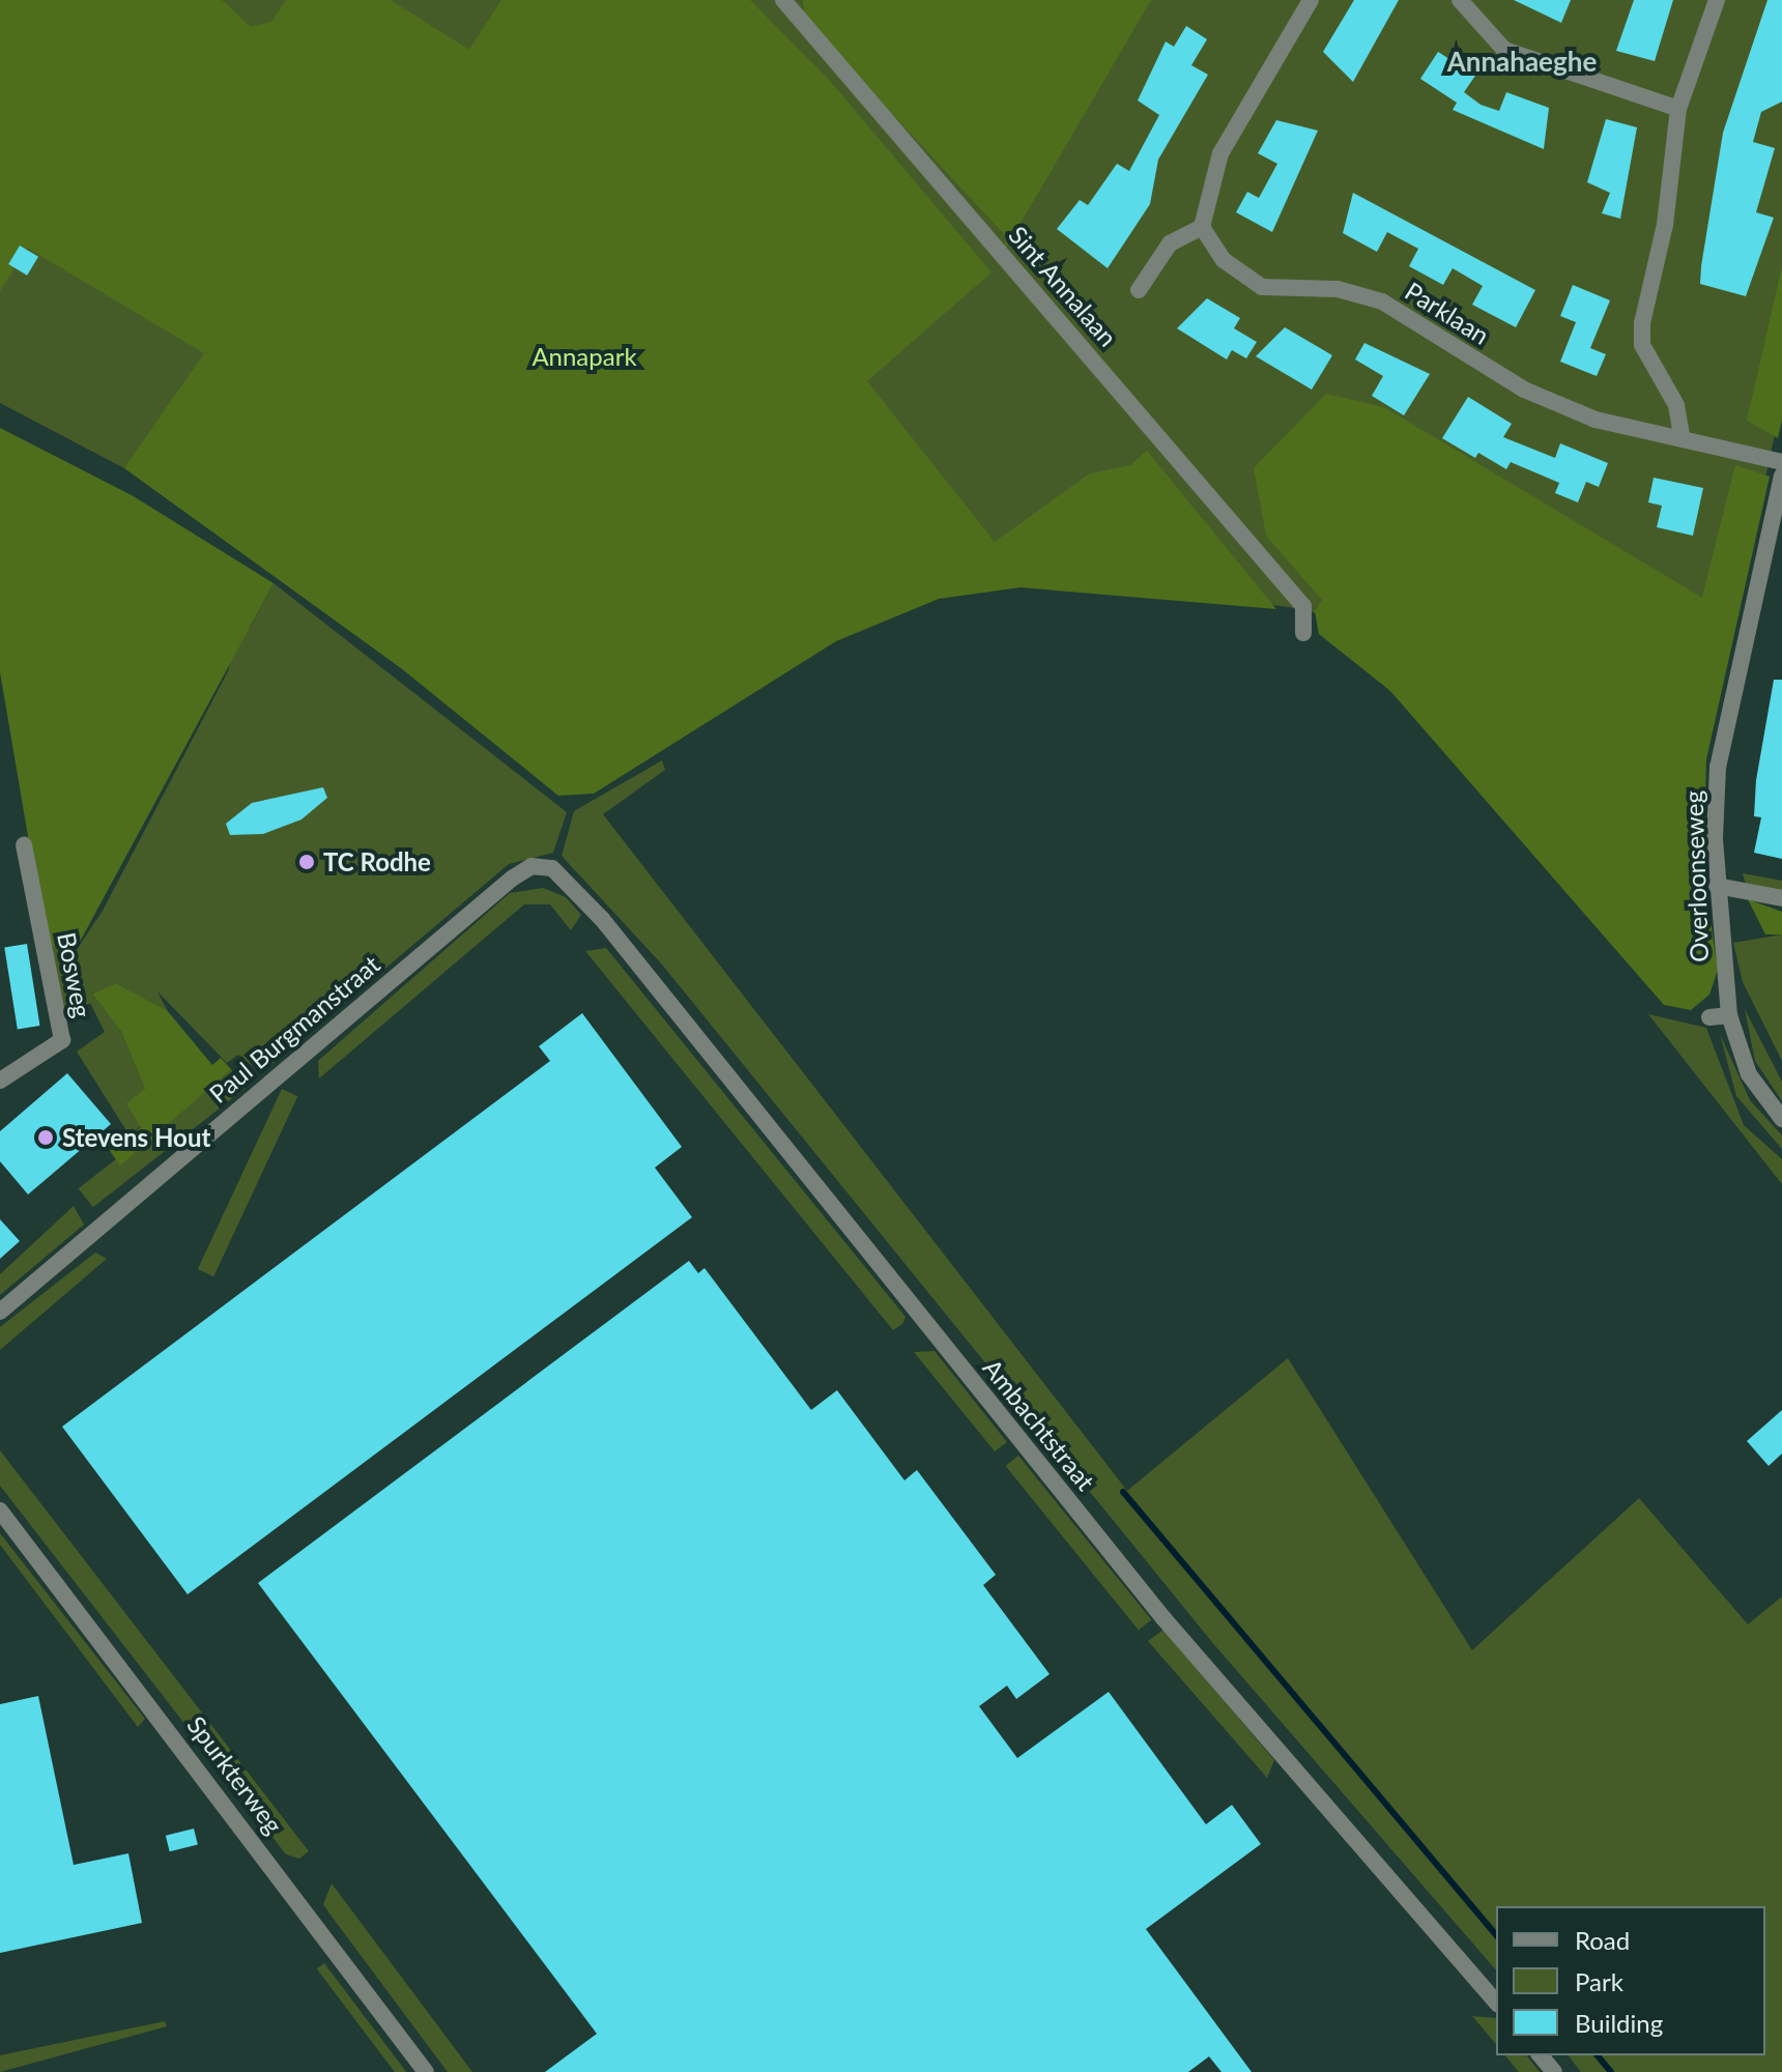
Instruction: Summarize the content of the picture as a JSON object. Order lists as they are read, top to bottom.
{
  "streets": {
    "street": [
      "Sint Annalaan",
      "Parklaan",
      "Overloonseweg",
      "Bosweg",
      "Paul Burgmanstraat",
      "Ambachtstraat",
      "Spurkterweg"
    ]
  },
  "crossings": [
    ["Paul Burgmanstraat", "Ambachtstraat"]
  ],
  "districts": ["Annahaeghe"],
  "parks": ["Annapark"],
  "places": ["TC Rodhe", "Stevens Hout"],
  "legend": ["Road", "Park", "Building"]
}
